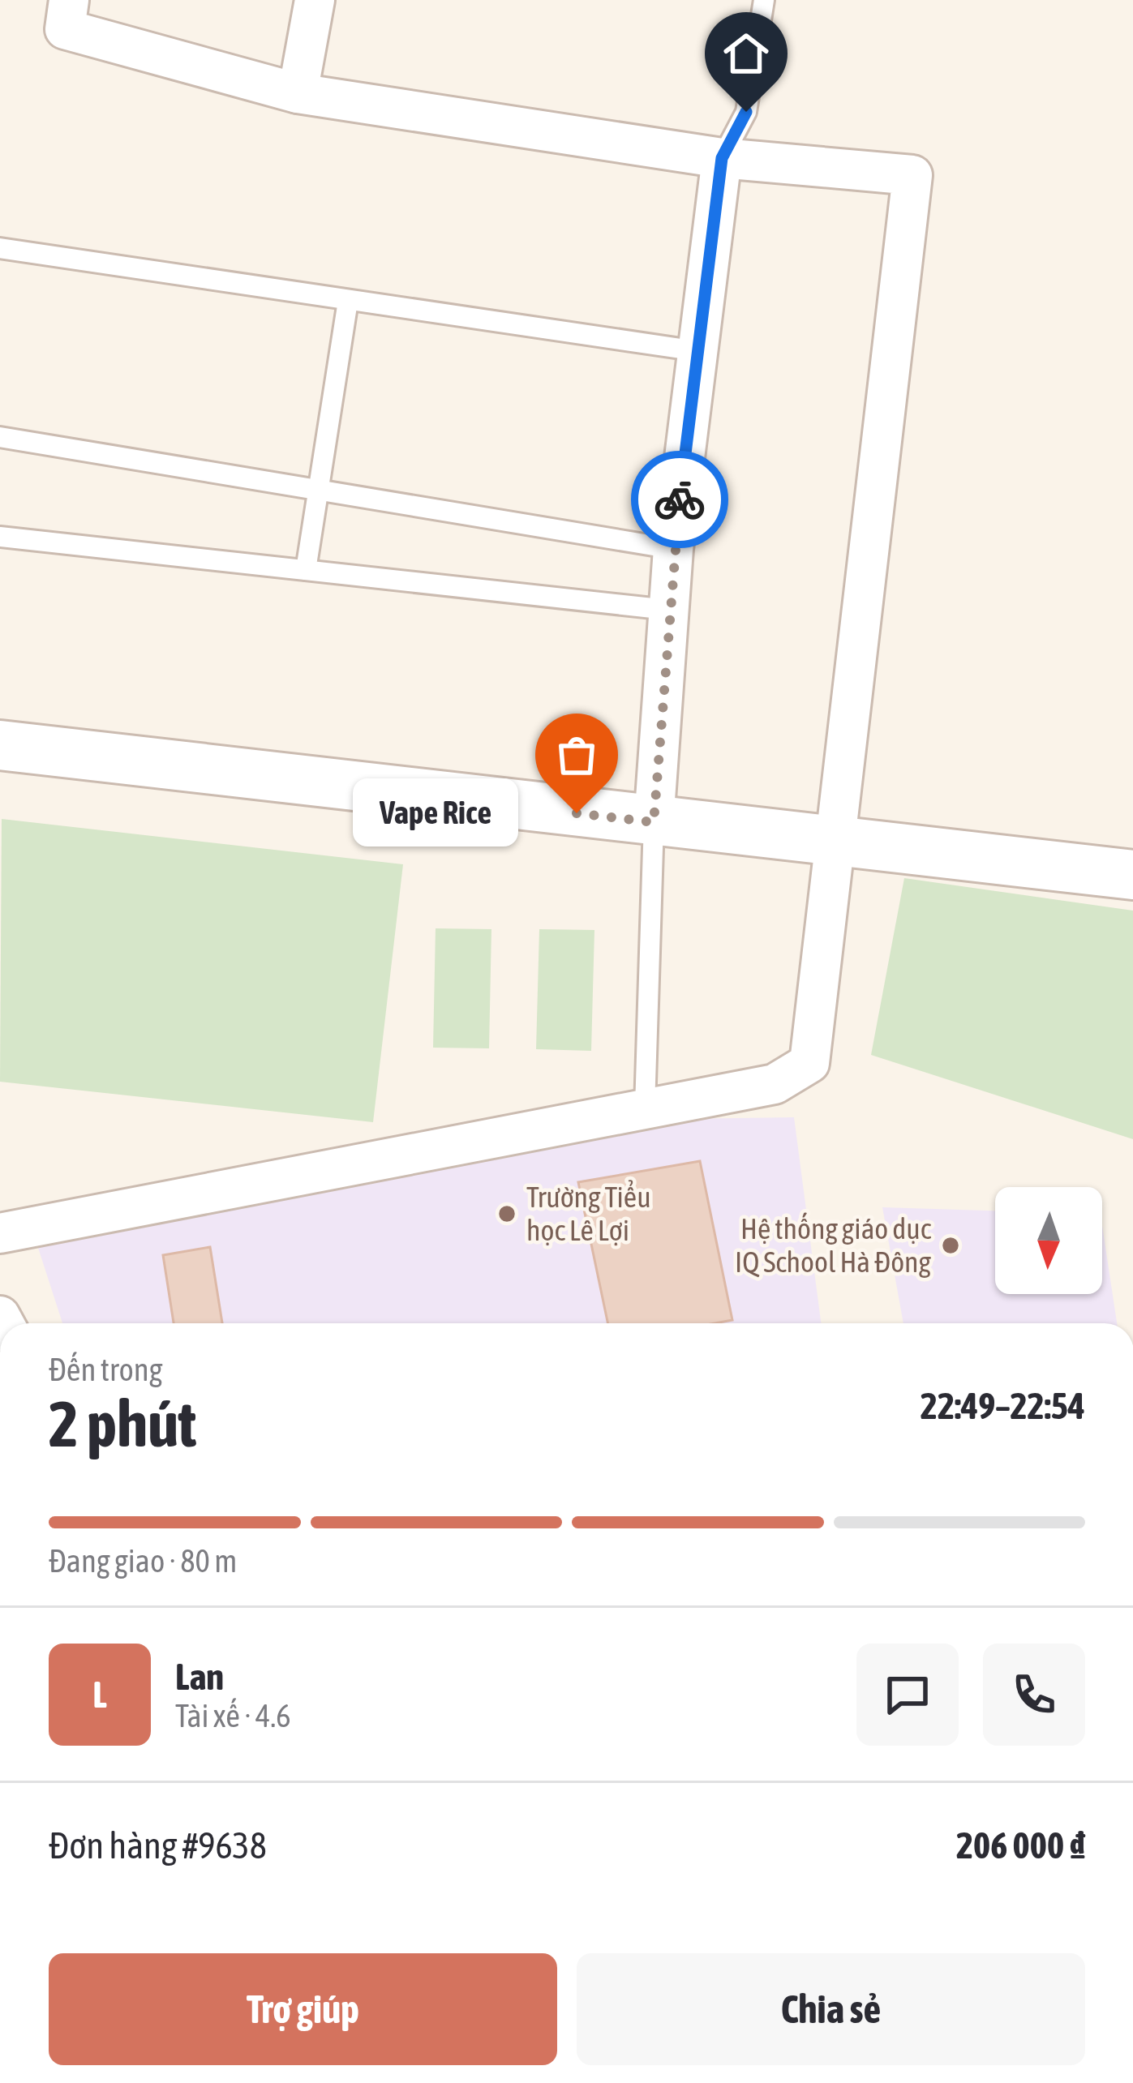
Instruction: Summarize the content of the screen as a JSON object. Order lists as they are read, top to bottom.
{
  "places": ["Vape Rice", "Trường Tiểu học Lê Lợi", "Hệ thống giáo dục IQ School Hà Đông"],
  "north": "bottom",
  "page": {
    "bubble": "Vape Rice",
    "heading": ["2 phút", "Đến trong", "22:49–22:54"],
    "panel": [
      "Lan",
      "Tài xế · 4.6",
      "Đơn hàng #9638",
      "206 000 ₫"
    ],
    "bar": "Đang giao · 80 m",
    "round": "L",
    "buttons": ["Trợ giúp", "Chia sẻ"]
  }
}
